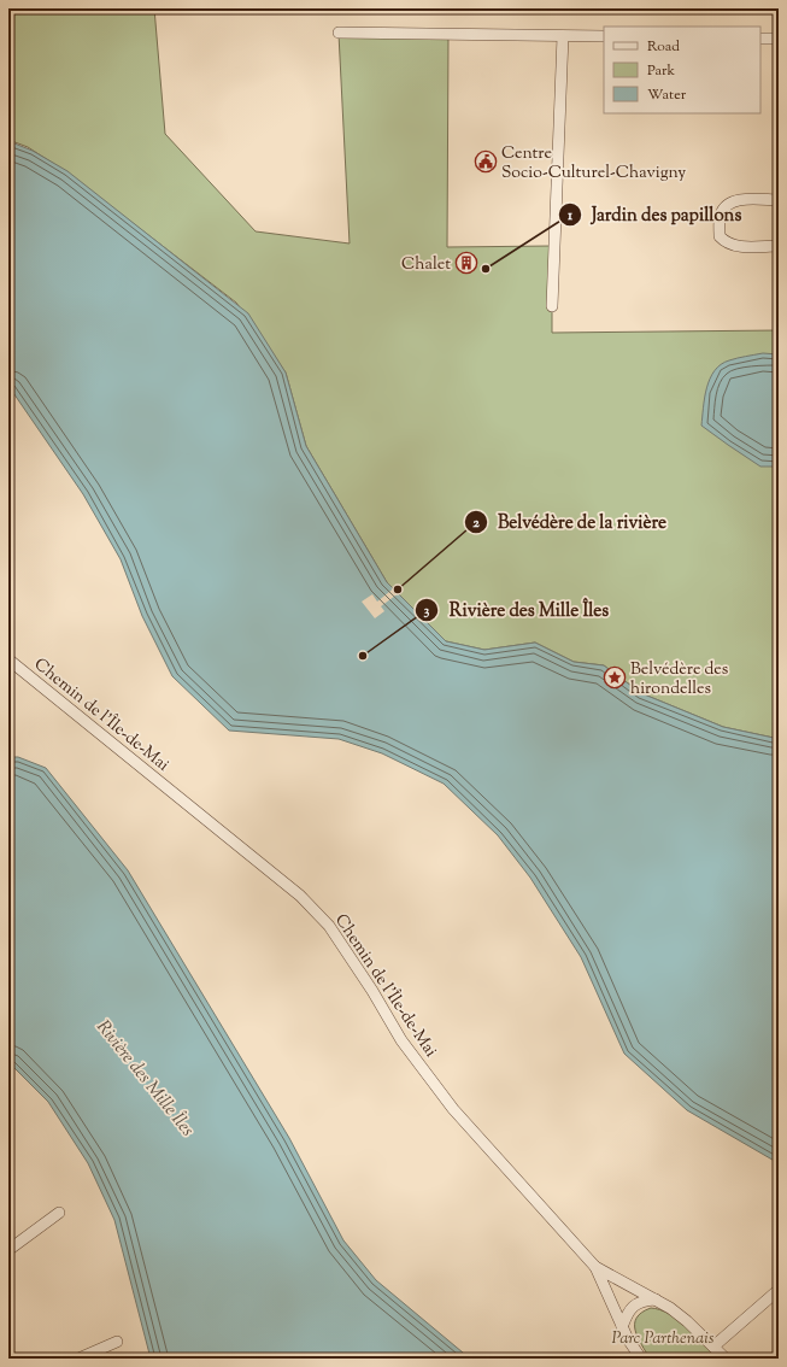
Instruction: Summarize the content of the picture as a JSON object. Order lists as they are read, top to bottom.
{
  "streets": {
    "street": ["Chemin de l'Île-de-Mai"]
  },
  "water": ["Rivière des Mille Îles"],
  "parks": ["Parc Parthenais"],
  "places": {
    "public building": ["Centre Socio-Culturel-Chavigny"],
    "building": ["Chalet"],
    "other": ["Jardin des papillons", "Belvédère de la rivière", "Rivière des Mille Îles"],
    "place": ["Belvédère des hirondelles"]
  },
  "legend": ["Road", "Park", "Water"]
}
